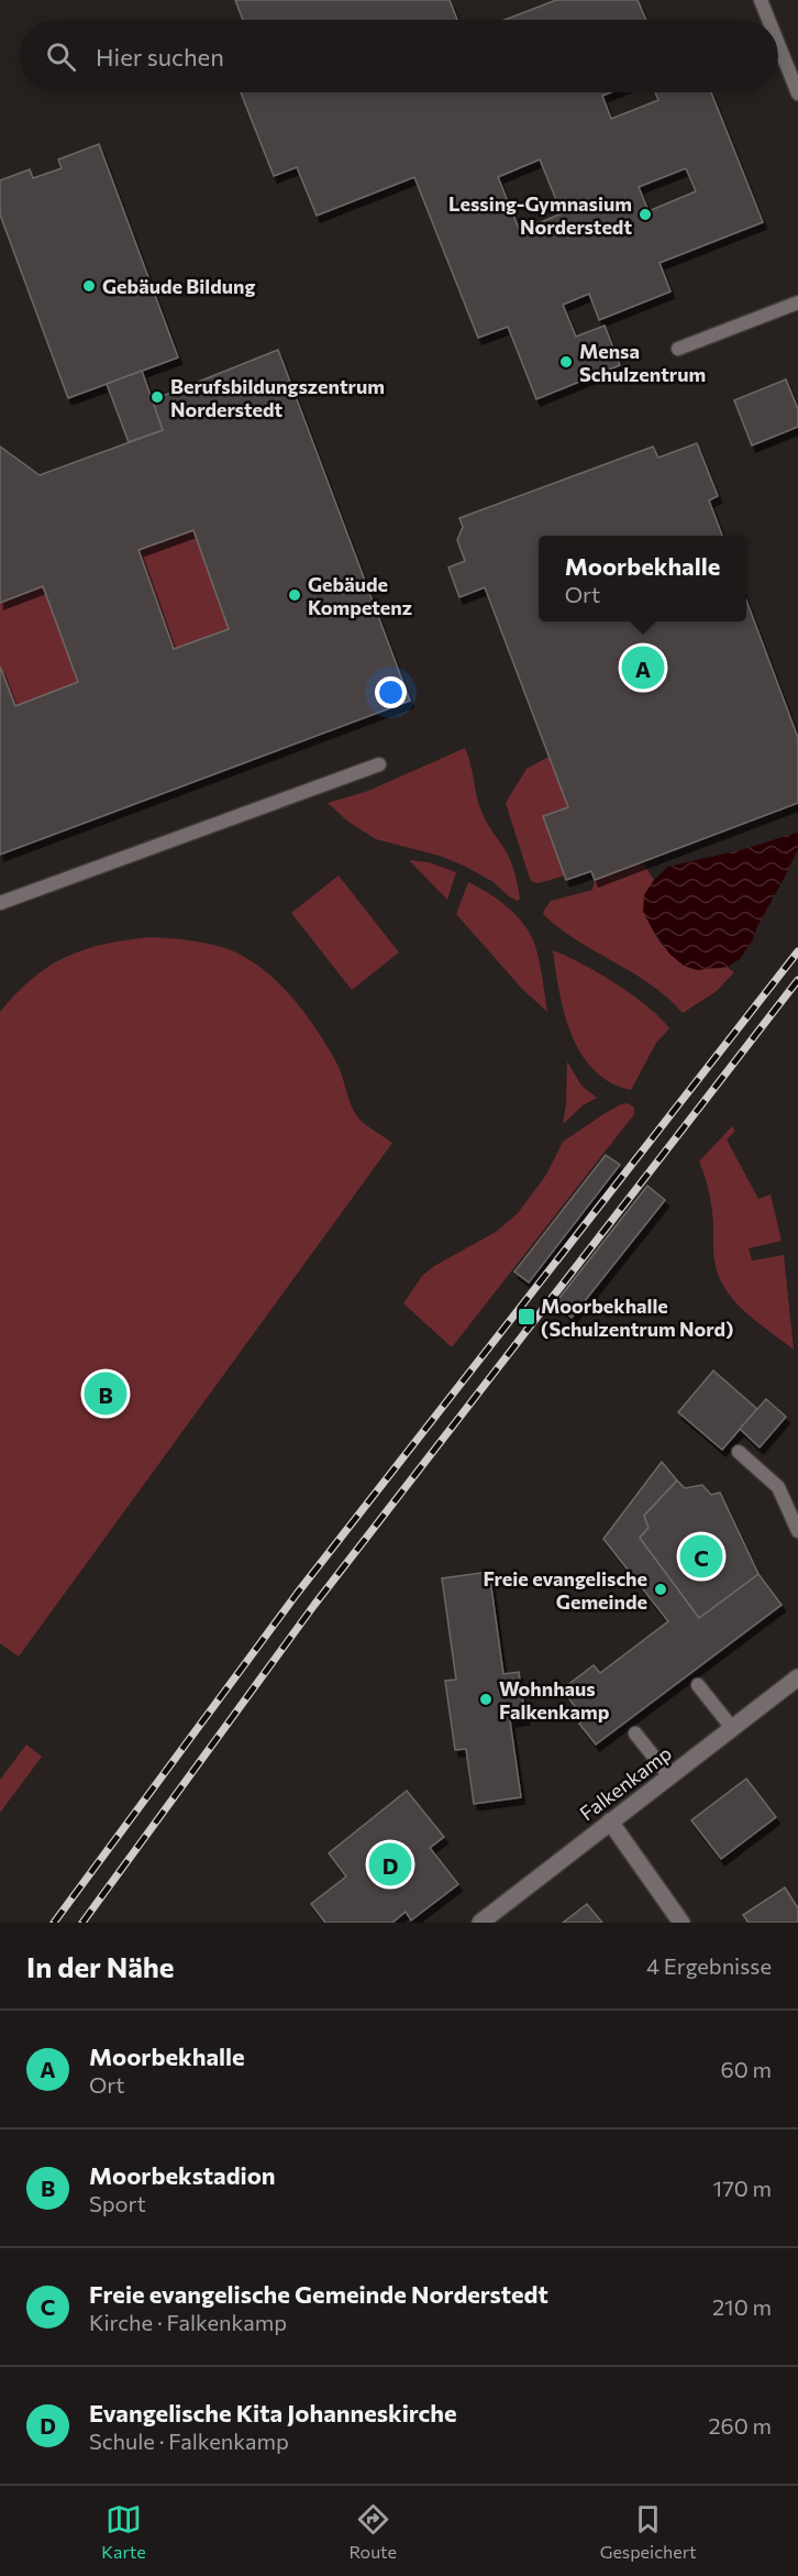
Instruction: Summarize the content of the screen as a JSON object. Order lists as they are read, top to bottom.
{
  "streets": {
    "street": ["Falkenkamp"]
  },
  "places": {
    "other": [
      "Lessing-Gymnasium Norderstedt",
      "Gebäude Bildung",
      "Mensa Schulzentrum",
      "Berufsbildungszentrum Norderstedt",
      "Gebäude Kompetenz",
      "Freie evangelische Gemeinde",
      "Wohnhaus Falkenkamp"
    ],
    "transit": ["Moorbekhalle (Schulzentrum Nord)"]
  },
  "page": {
    "search": "Hier suchen",
    "popup": ["Moorbekhalle", "Ort"],
    "pins": [
      "A",
      "B",
      "C",
      "D"
    ],
    "heading": ["In der Nähe", "4 Ergebnisse"],
    "list": [
      {
        "mark": "A",
        "name": "Moorbekhalle",
        "note": "Ort",
        "value": "60 m"
      },
      {
        "mark": "B",
        "name": "Moorbekstadion",
        "note": "Sport",
        "value": "170 m"
      },
      {
        "mark": "C",
        "name": "Freie evangelische Gemeinde Norderstedt",
        "note": "Kirche · Falkenkamp",
        "value": "210 m"
      },
      {
        "mark": "D",
        "name": "Evangelische Kita Johanneskirche",
        "note": "Schule · Falkenkamp",
        "value": "260 m"
      }
    ],
    "nav": ["Karte", "Route", "Gespeichert"]
  }
}
